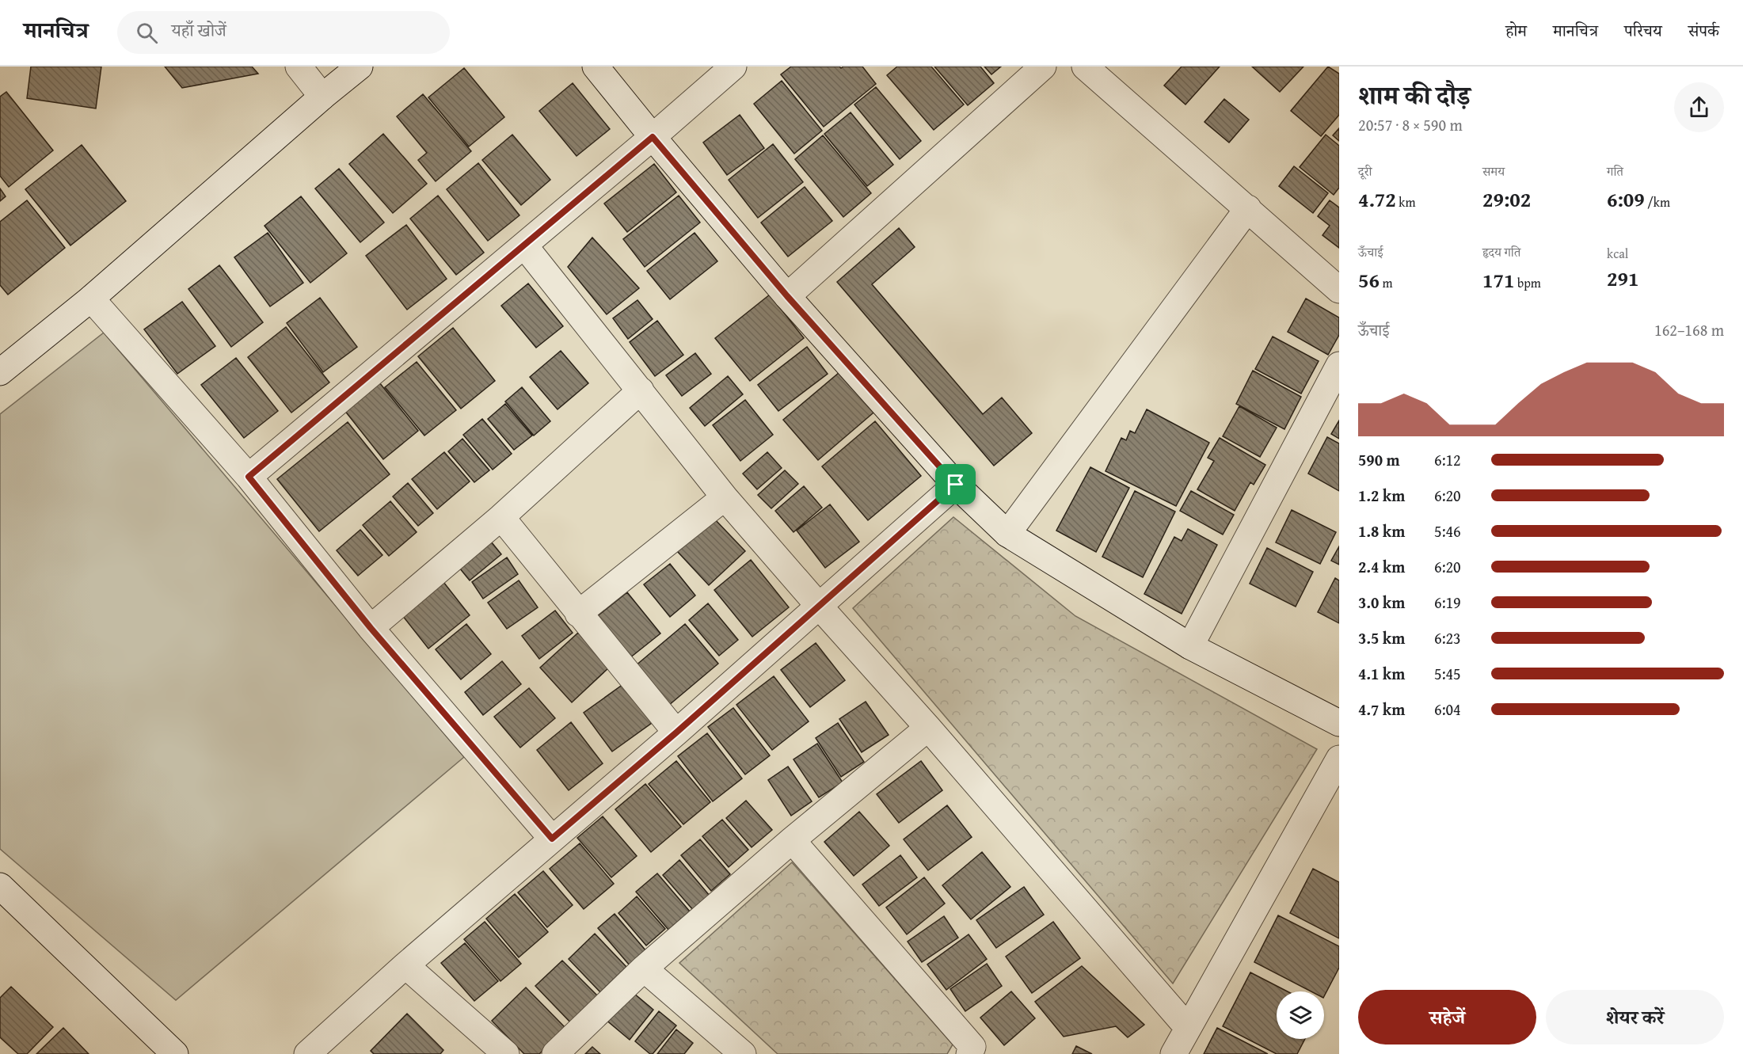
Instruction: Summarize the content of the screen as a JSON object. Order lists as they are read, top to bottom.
{
  "page": {
    "header": "मानचित्र",
    "search": "यहाँ खोजें",
    "nav": [
      "होम",
      "मानचित्र",
      "परिचय",
      "संपर्क"
    ],
    "heading": ["शाम की दौड़", "20:57 · 8 × 590 m"],
    "stats": [
      ["दूरी", "4.72 km"],
      ["समय", "29:02"],
      ["गति", "6:09 /km"],
      ["ऊँचाई", "56 m"],
      ["हृदय गति", "171 bpm"],
      ["kcal", "291"]
    ],
    "chart": ["ऊँचाई", "162–168 m"],
    "list": [
      {
        "name": "590 m",
        "note": "6:12"
      },
      {
        "name": "1.2 km",
        "note": "6:20"
      },
      {
        "name": "1.8 km",
        "note": "5:46"
      },
      {
        "name": "2.4 km",
        "note": "6:20"
      },
      {
        "name": "3.0 km",
        "note": "6:19"
      },
      {
        "name": "3.5 km",
        "note": "6:23"
      },
      {
        "name": "4.1 km",
        "note": "5:45"
      },
      {
        "name": "4.7 km",
        "note": "6:04"
      }
    ],
    "buttons": ["सहेजें", "शेयर करें"]
  }
}
